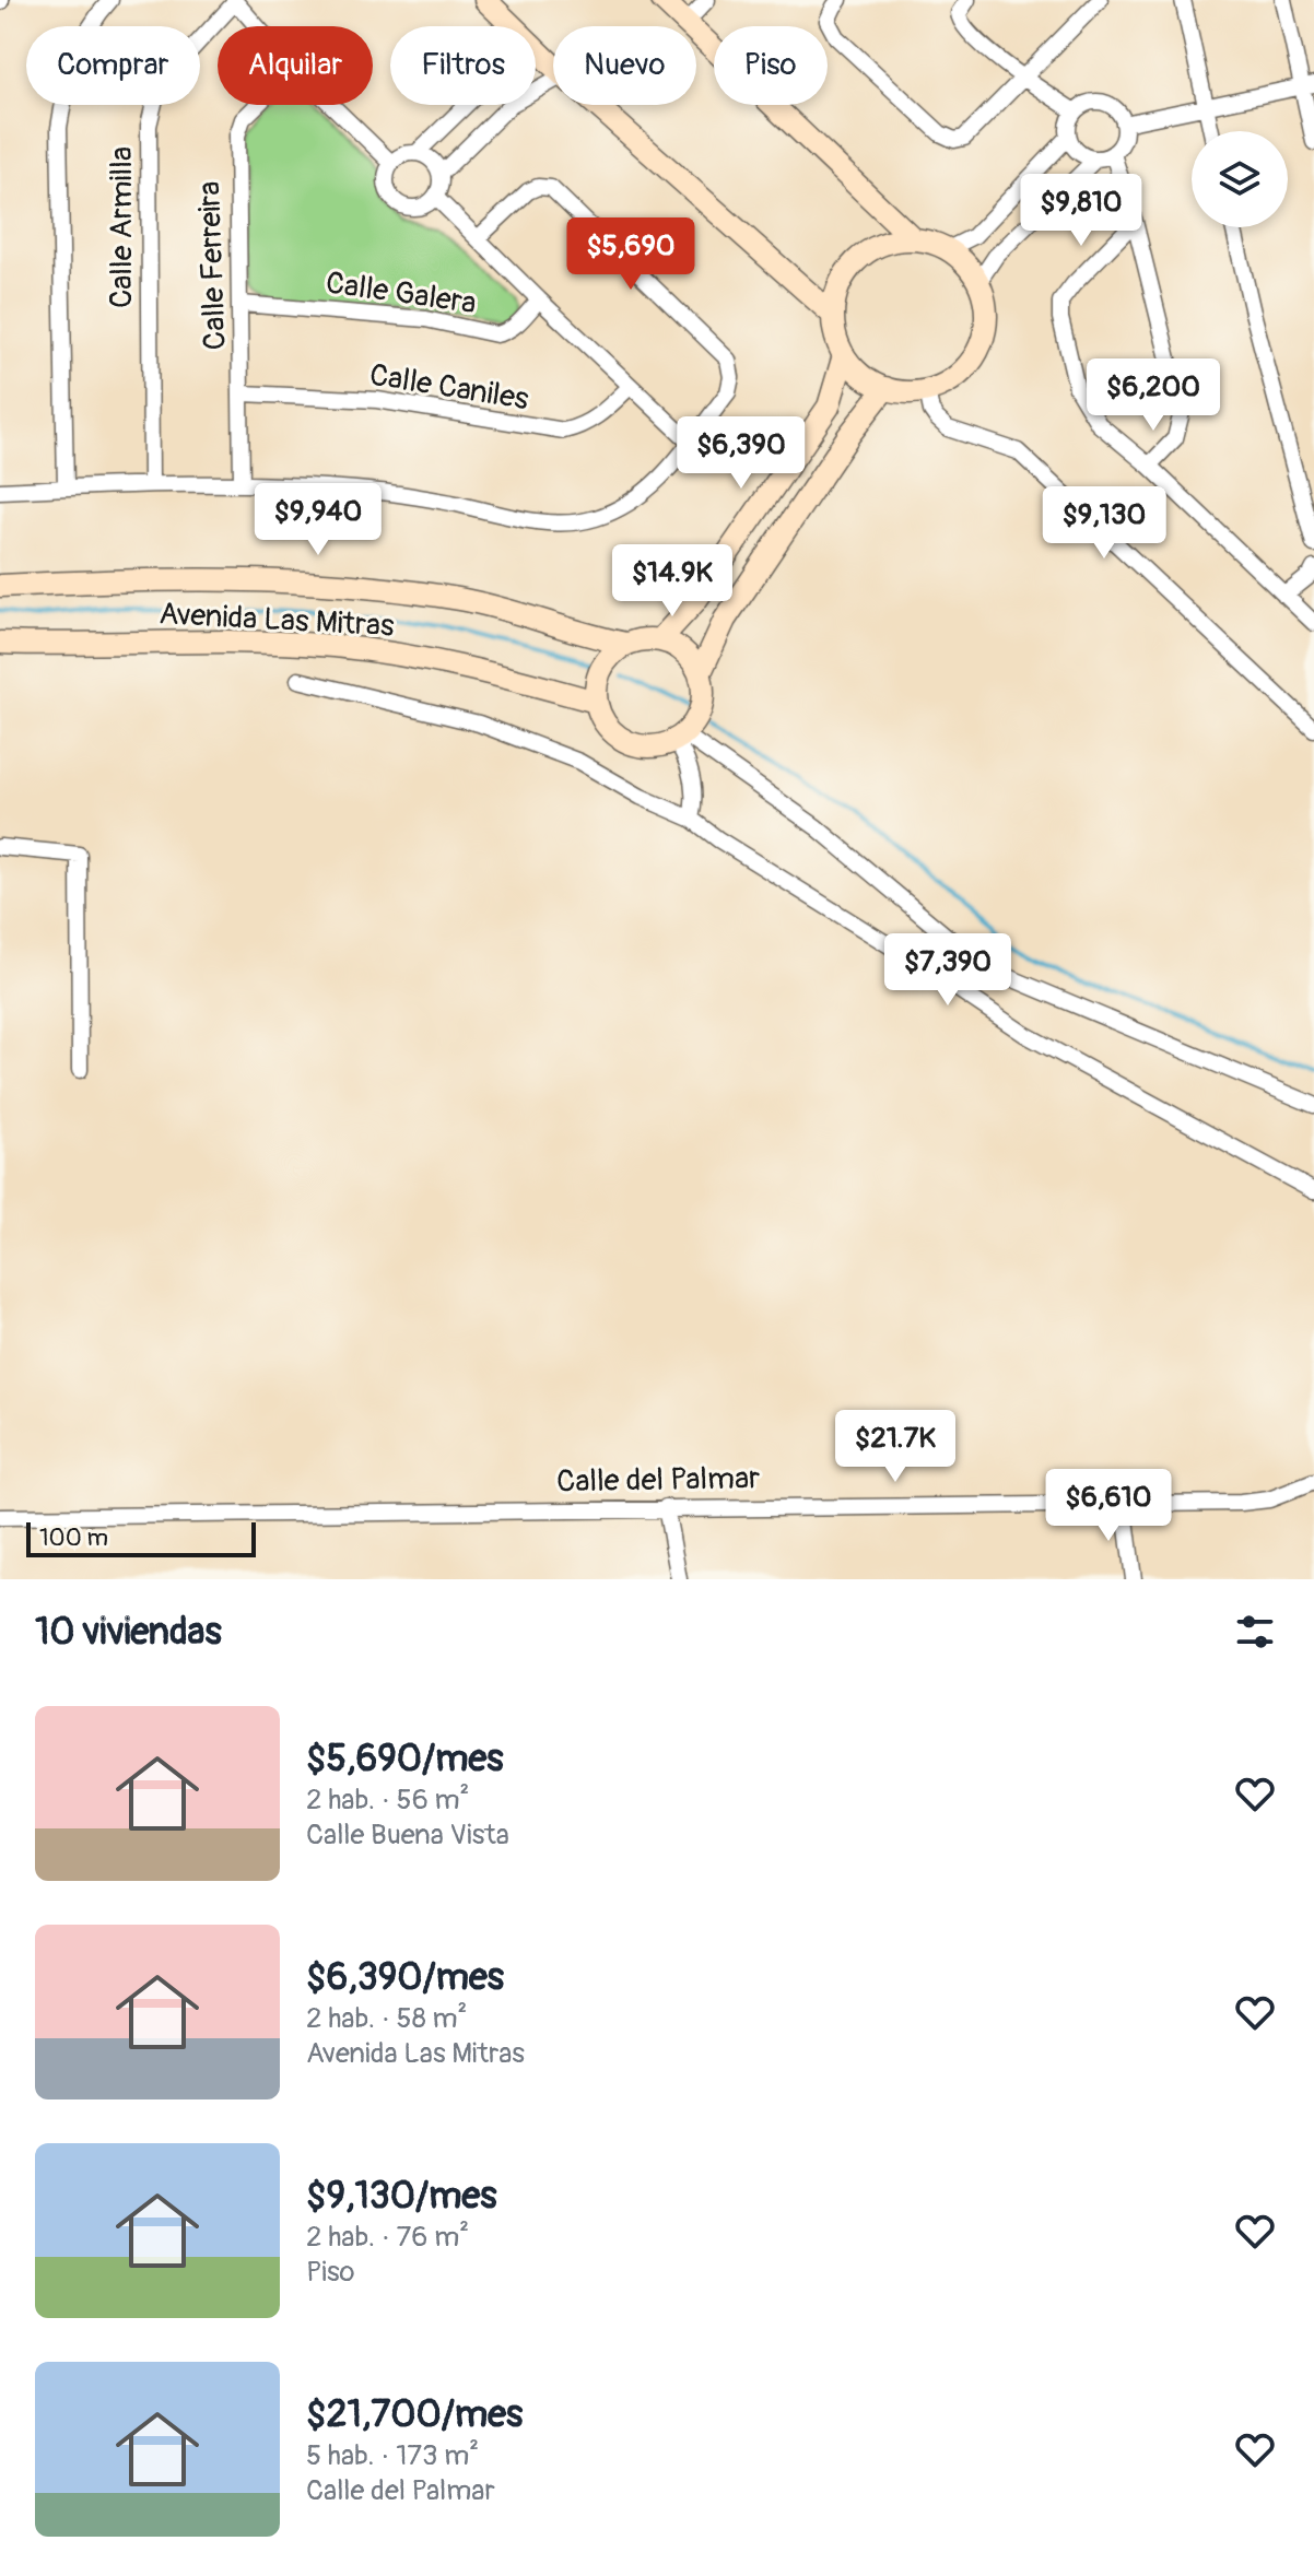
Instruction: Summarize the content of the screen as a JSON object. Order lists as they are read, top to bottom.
{
  "streets": {
    "street": [
      "Calle Armilla",
      "Calle Ferreira",
      "Calle Galera",
      "Calle Caniles",
      "Avenida Las Mitras",
      "Calle del Palmar"
    ]
  },
  "crossings": [
    ["Calle Ferreira", "Calle Galera"],
    ["Calle Ferreira", "Calle Caniles"]
  ],
  "scale_bar": "100 m",
  "page": {
    "chip": [
      "Comprar",
      "Alquilar",
      "Filtros",
      "Nuevo",
      "Piso"
    ],
    "price": [
      "$9,810",
      "$5,690",
      "$6,200",
      "$6,390",
      "$9,940",
      "$9,130",
      "$14.9K",
      "$7,390",
      "$21.7K",
      "$6,610"
    ],
    "scale": "100 m",
    "heading": "10 viviendas",
    "list": [
      {
        "name": "$5,690/mes",
        "note": "2 hab. · 56 m² · Calle Buena Vista"
      },
      {
        "name": "$6,390/mes",
        "note": "2 hab. · 58 m² · Avenida Las Mitras"
      },
      {
        "name": "$9,130/mes",
        "note": "2 hab. · 76 m² · Piso"
      },
      {
        "name": "$21,700/mes",
        "note": "5 hab. · 173 m² · Calle del Palmar"
      }
    ]
  }
}
